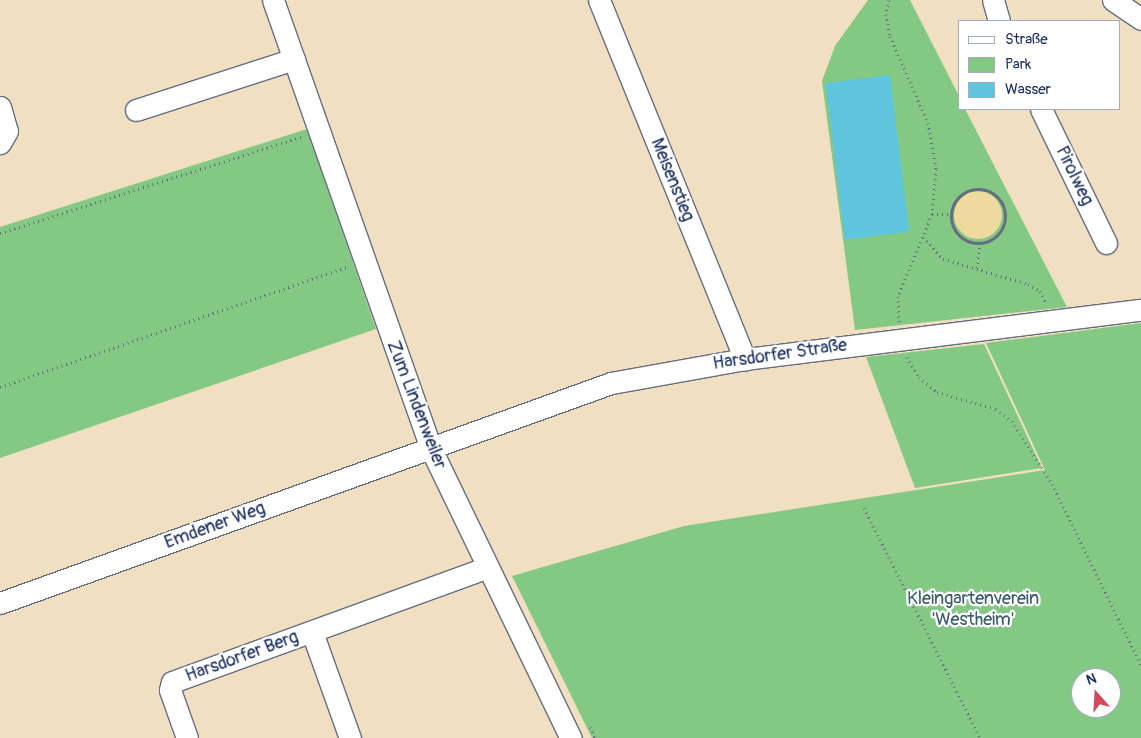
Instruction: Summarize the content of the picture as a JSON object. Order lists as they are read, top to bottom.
{
  "streets": {
    "street": [
      "Pirolweg",
      "Meisenstieg",
      "Harsdorfer Straße",
      "Zum Lindenweiler",
      "Emdener Weg",
      "Harsdorfer Berg"
    ]
  },
  "crossings": [
    ["Meisenstieg", "Harsdorfer Straße"],
    ["Harsdorfer Straße", "Zum Lindenweiler"],
    ["Harsdorfer Straße", "Emdener Weg"],
    ["Zum Lindenweiler", "Emdener Weg"],
    ["Zum Lindenweiler", "Harsdorfer Berg"]
  ],
  "parks": ["Kleingartenverein 'Westheim'"],
  "legend": ["Straße", "Park", "Wasser"],
  "north": "top"
}
